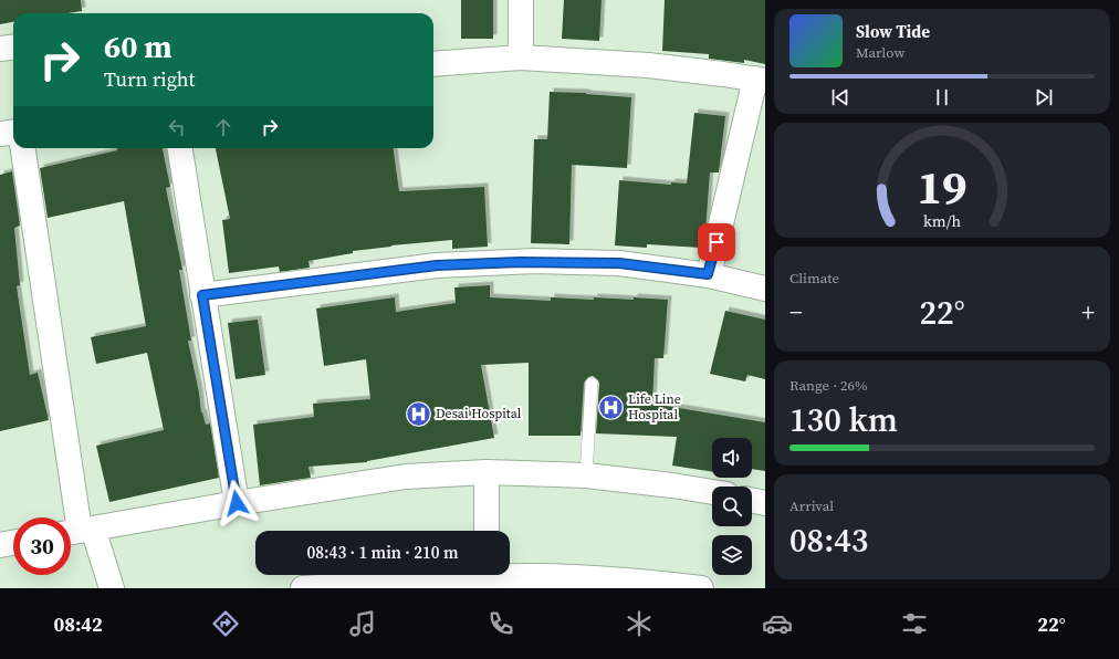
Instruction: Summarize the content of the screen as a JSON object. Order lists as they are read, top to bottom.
{
  "places": {
    "hospital": ["Life Line Hospital", "Desai Hospital"]
  },
  "page": {
    "turn": ["60 m", "Turn right"],
    "song": ["Slow Tide", "Marlow"],
    "tile": [
      "Climate",
      ["Range · 26%", "130 km"],
      ["Arrival", "08:43"]
    ],
    "heat": ["−", "22°", "+"],
    "limit": "30",
    "trip": "08:43 · 1 min · 210 m",
    "tabs": ["08:42", "22°"],
    "gauge": ["19", "km/h"]
  }
}
